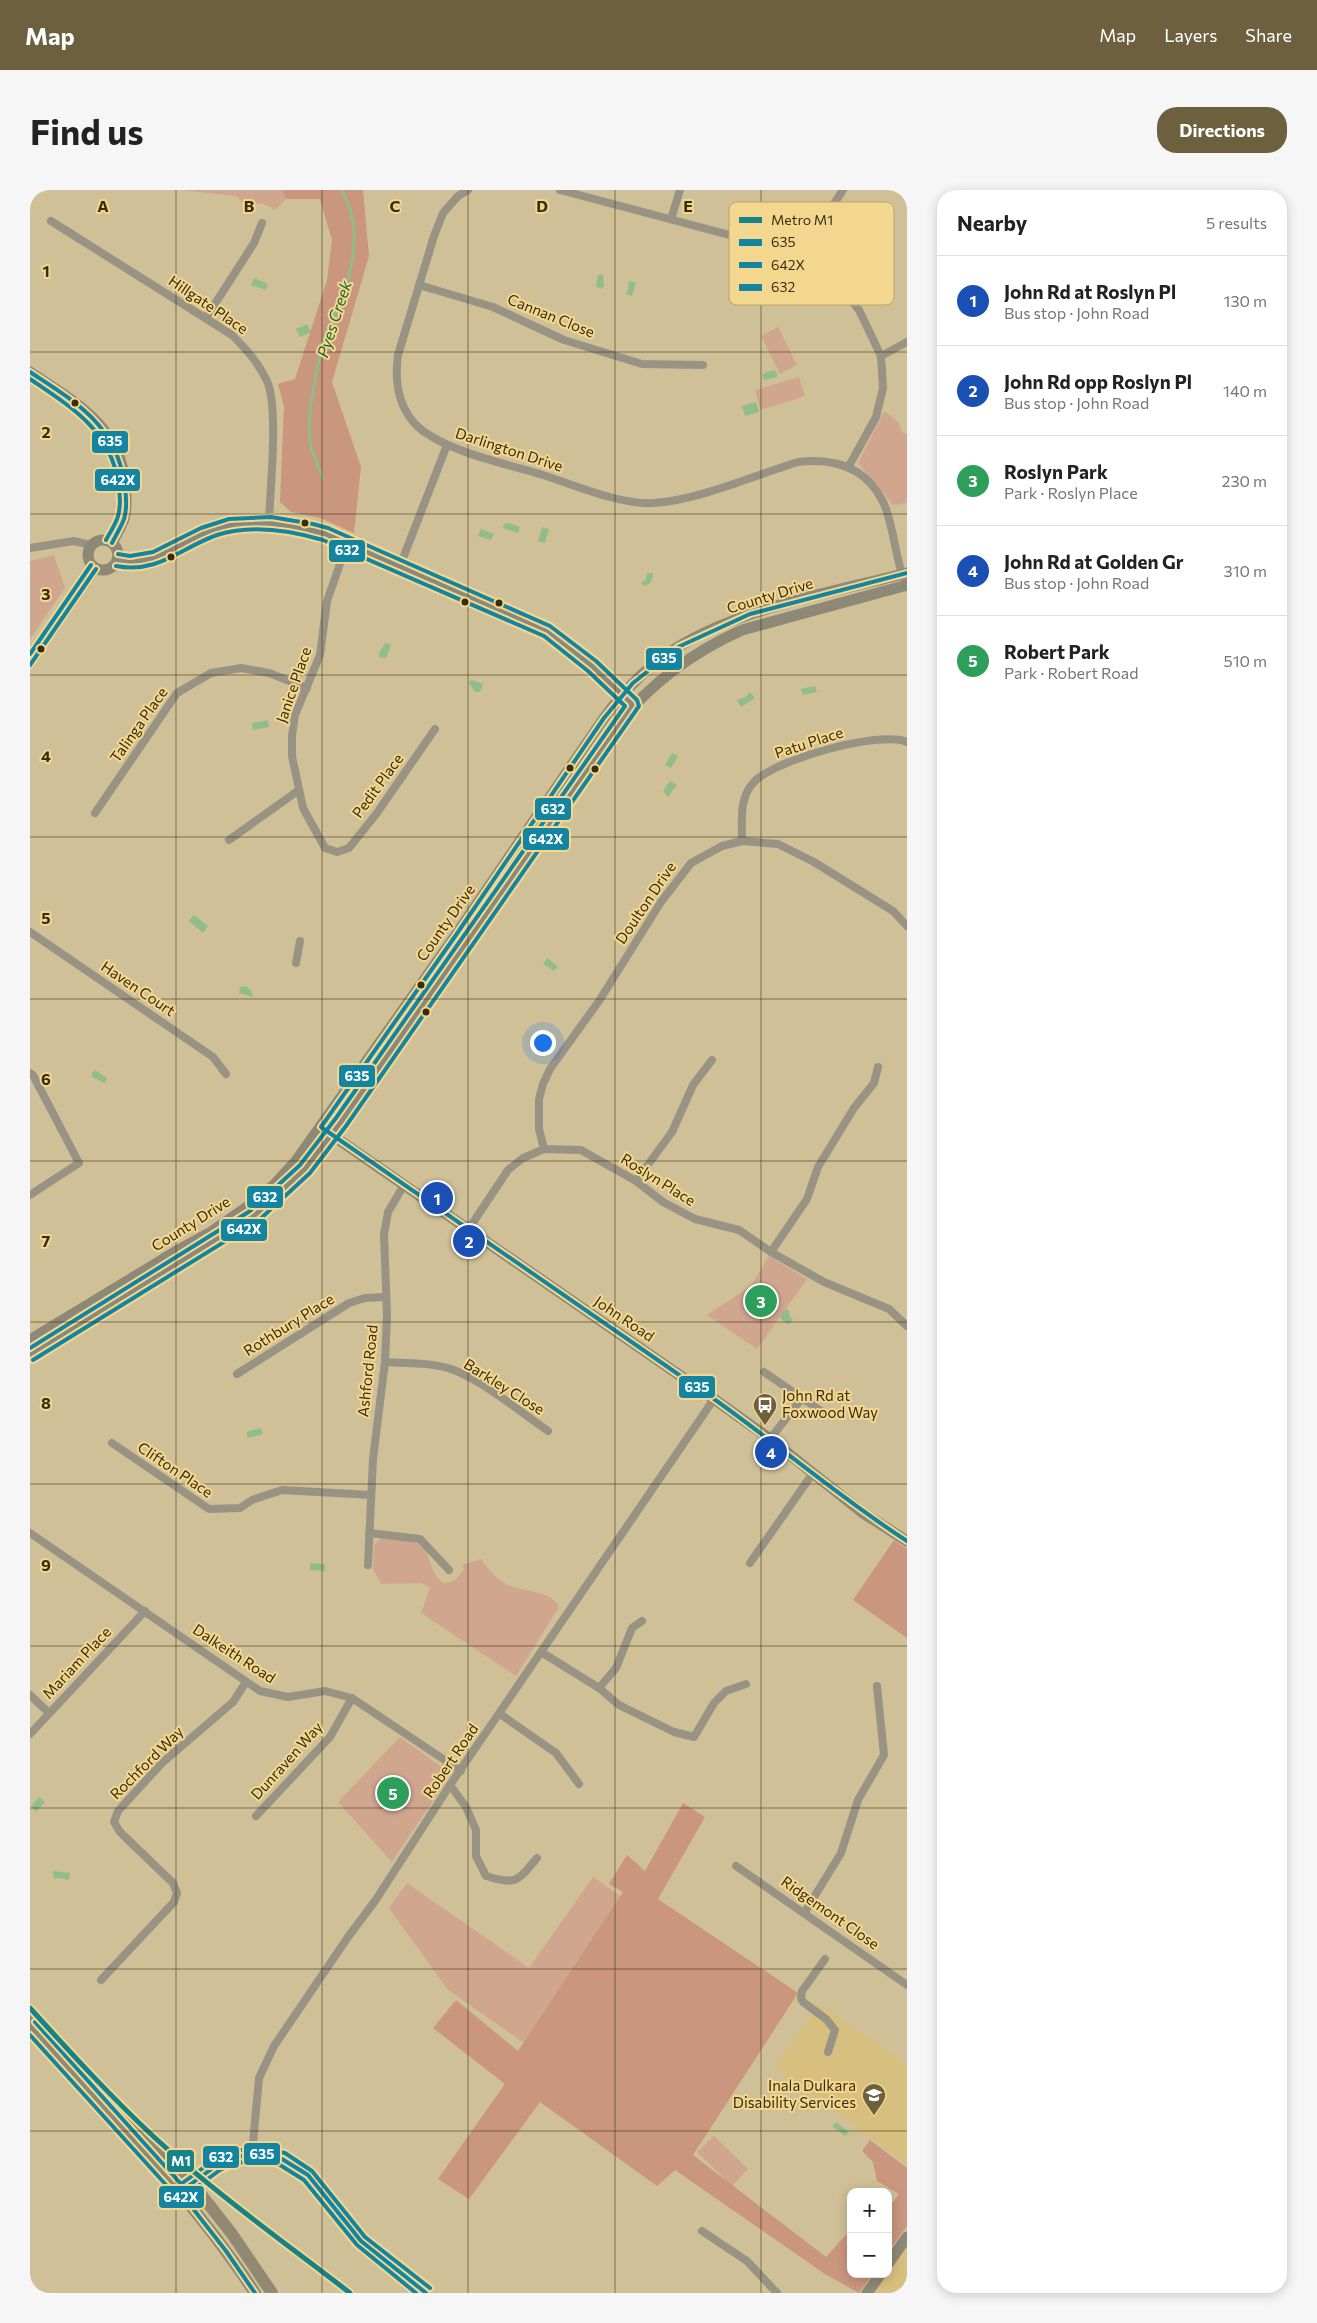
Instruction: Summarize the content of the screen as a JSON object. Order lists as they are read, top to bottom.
{
  "streets": {
    "main road": ["County Drive", "John Road"],
    "street": [
      "Hillgate Place",
      "Cannan Close",
      "Darlington Drive",
      "Janice Place",
      "Talinga Place",
      "Patu Place",
      "Pedit Place",
      "Doulton Drive",
      "Haven Court",
      "Roslyn Place",
      "Rothbury Place",
      "Ashford Road",
      "Barkley Close",
      "Clifton Place",
      "Dalkeith Road",
      "Mariam Place",
      "Dunraven Way",
      "Robert Road",
      "Rochford Way",
      "Ridgemont Close"
    ]
  },
  "crossings": [
    ["Cannan Close", "Darlington Drive"],
    ["Darlington Drive", "County Drive"],
    ["County Drive", "John Road"],
    ["Janice Place", "Talinga Place"],
    ["Janice Place", "Pedit Place"],
    ["Patu Place", "Doulton Drive"],
    ["Doulton Drive", "Roslyn Place"],
    ["Roslyn Place", "John Road"],
    ["John Road", "Ashford Road"],
    ["John Road", "Robert Road"],
    ["Rothbury Place", "Ashford Road"],
    ["Ashford Road", "Barkley Close"],
    ["Ashford Road", "Clifton Place"],
    ["Dalkeith Road", "Mariam Place"],
    ["Dalkeith Road", "Dunraven Way"],
    ["Dalkeith Road", "Robert Road"],
    ["Dalkeith Road", "Rochford Way"]
  ],
  "water": ["Pyes Creek"],
  "places": {
    "bus stop": ["John Rd at Foxwood Way"],
    "school or university": ["Inala Dulkara Disability Services"]
  },
  "lines": [
    "transit line 635",
    "transit line 642X",
    "transit line 632",
    "metro line M1"
  ],
  "legend": [
    "Metro M1",
    "635",
    "642X",
    "632"
  ],
  "page": {
    "header": "Map",
    "nav": ["Map", "Layers", "Share"],
    "buttons": "Directions",
    "title": "Find us",
    "heading": ["Nearby", "5 results"],
    "list": [
      {
        "mark": "1",
        "name": "John Rd at Roslyn Pl",
        "note": "Bus stop · John Road",
        "value": "130 m"
      },
      {
        "mark": "2",
        "name": "John Rd opp Roslyn Pl",
        "note": "Bus stop · John Road",
        "value": "140 m"
      },
      {
        "mark": "3",
        "name": "Roslyn Park",
        "note": "Park · Roslyn Place",
        "value": "230 m"
      },
      {
        "mark": "4",
        "name": "John Rd at Golden Gr",
        "note": "Bus stop · John Road",
        "value": "310 m"
      },
      {
        "mark": "5",
        "name": "Robert Park",
        "note": "Park · Robert Road",
        "value": "510 m"
      }
    ],
    "pins": [
      "1",
      "2",
      "3",
      "4",
      "5"
    ],
    "map_buttons": ["+", "−"]
  },
  "grid": {
    "columns": [
      "A",
      "B",
      "C",
      "D",
      "E"
    ],
    "rows": [
      "1",
      "2",
      "3",
      "4",
      "5",
      "6",
      "7",
      "8",
      "9"
    ]
  }
}
